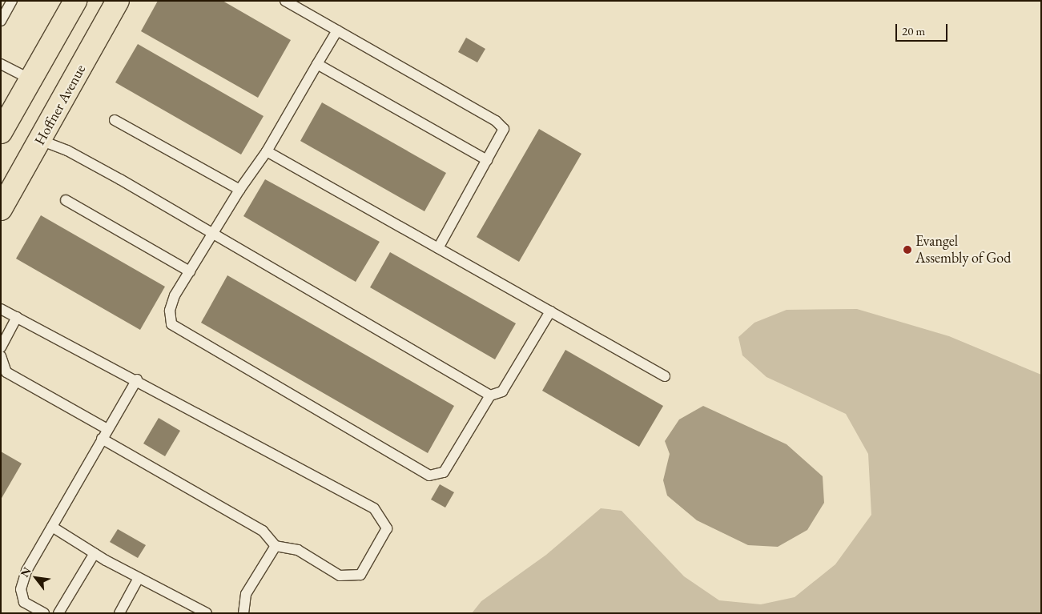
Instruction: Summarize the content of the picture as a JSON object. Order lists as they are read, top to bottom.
{
  "streets": {
    "main road": ["Hoffner Avenue"]
  },
  "places": ["Evangel Assembly of God"],
  "scale_bar": "20 m",
  "north": "top left"
}
